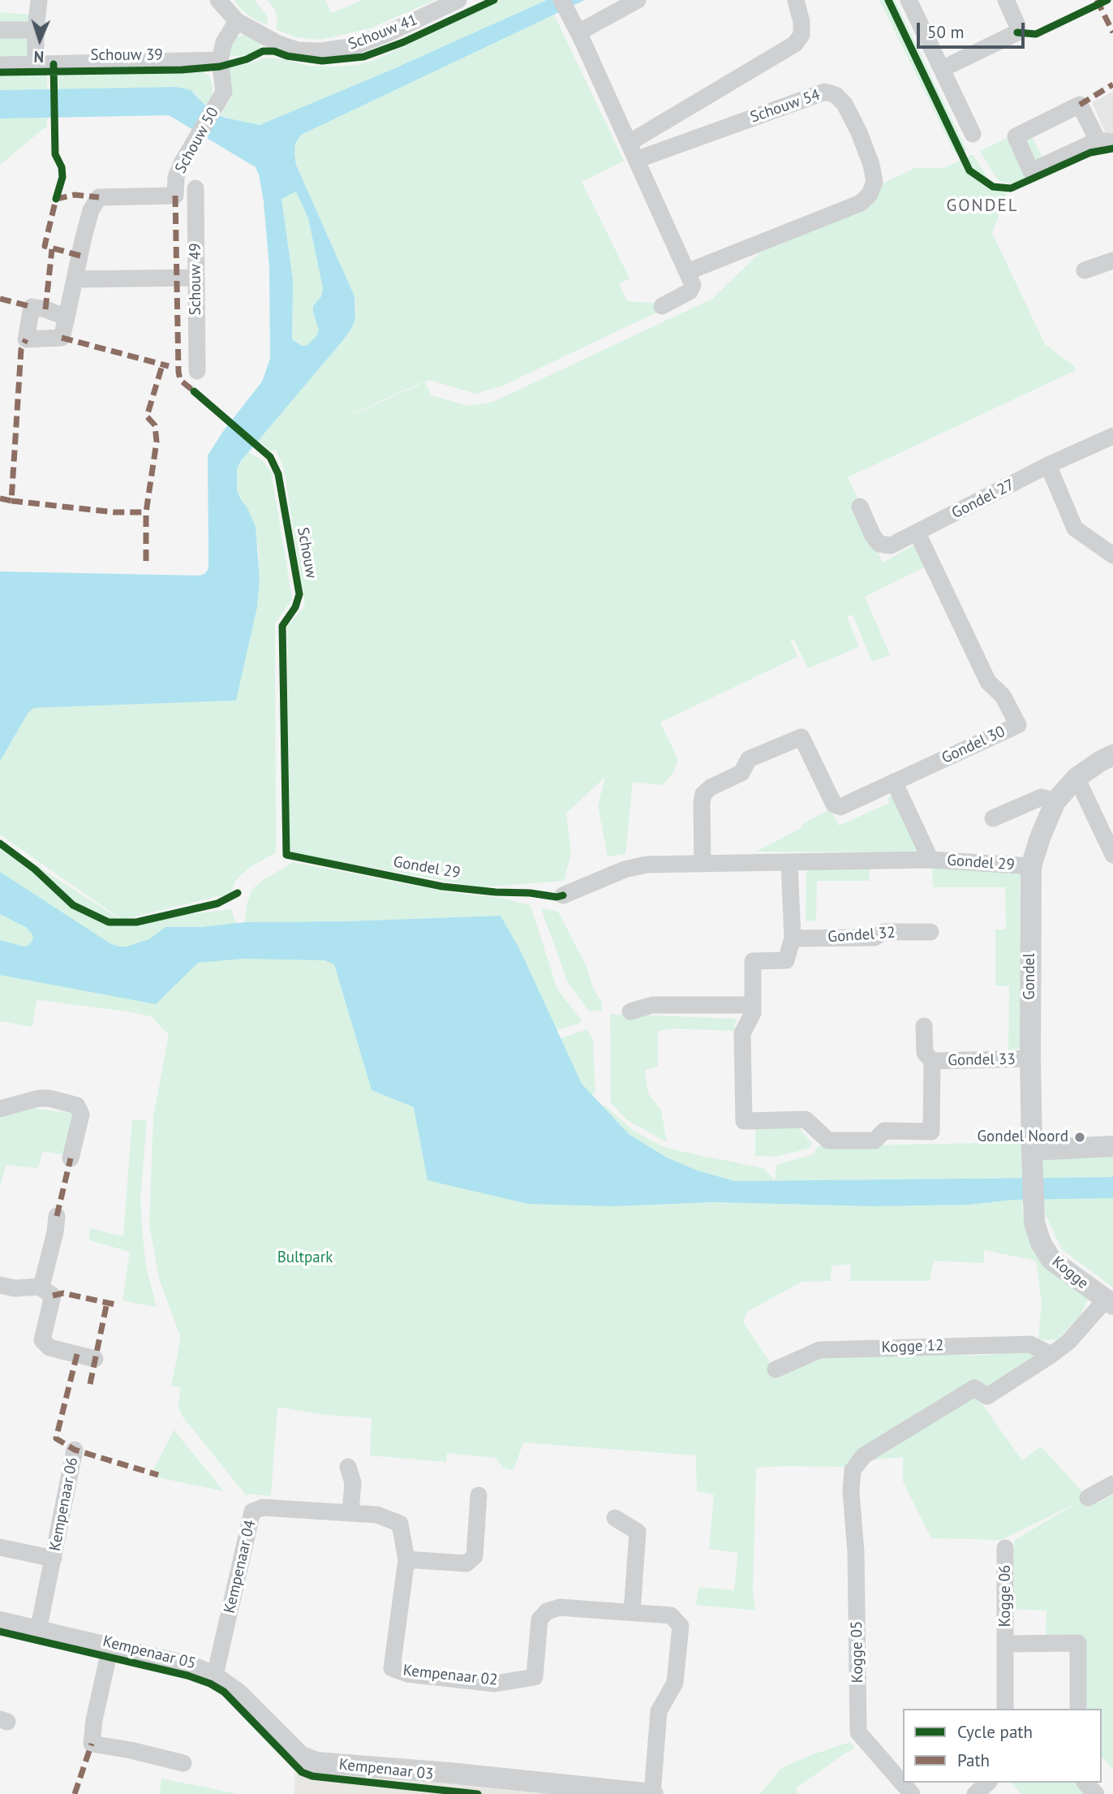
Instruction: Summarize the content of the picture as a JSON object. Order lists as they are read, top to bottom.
{
  "streets": {
    "street": [
      "Schouw 41",
      "Schouw 39",
      "Schouw 54",
      "Schouw 50",
      "Schouw 49",
      "Gondel 27",
      "Gondel 30",
      "Gondel 29",
      "Gondel 32",
      "Gondel",
      "Gondel 33",
      "Kogge",
      "Kogge 12",
      "Kempenaar 06",
      "Kempenaar 04",
      "Kogge 06",
      "Kogge 05",
      "Kempenaar 05",
      "Kempenaar 02",
      "Kempenaar 03"
    ],
    "cycle path": ["Schouw"]
  },
  "crossings": [
    ["Schouw 39", "Schouw 50"],
    ["Gondel 27", "Gondel 30"],
    ["Gondel 30", "Gondel 29"],
    ["Gondel 29", "Gondel"],
    ["Gondel", "Gondel 33"],
    ["Gondel", "Kogge"],
    ["Kogge 12", "Kogge 05"],
    ["Kempenaar 06", "Kempenaar 05"],
    ["Kempenaar 04", "Kempenaar 05"],
    ["Kempenaar 04", "Kempenaar 02"],
    ["Kempenaar 05", "Kempenaar 03"],
    ["Kempenaar 02", "Kempenaar 03"]
  ],
  "districts": ["GONDEL"],
  "parks": ["Bultpark"],
  "places": ["Gondel Noord"],
  "legend": ["Cycle path", "Path"],
  "scale_bar": "50 m",
  "north": "bottom"
}
